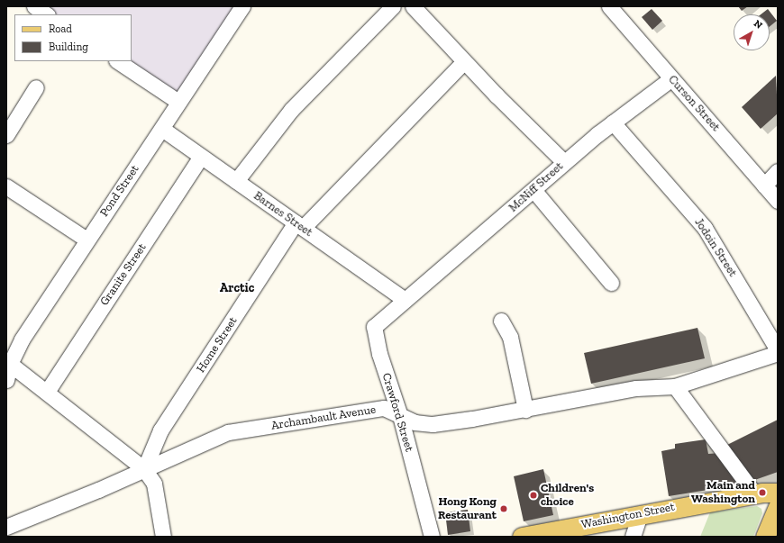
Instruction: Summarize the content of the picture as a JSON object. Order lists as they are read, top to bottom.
{
  "streets": {
    "main road": ["Washington Street"],
    "street": [
      "Curson Street",
      "McNiff Street",
      "Pond Street",
      "Barnes Street",
      "Jodoin Street",
      "Granite Street",
      "Home Street",
      "Crawford Street",
      "Archambault Avenue"
    ]
  },
  "crossings": [
    ["Curson Street", "McNiff Street"],
    ["McNiff Street", "Barnes Street"],
    ["McNiff Street", "Jodoin Street"],
    ["McNiff Street", "Crawford Street"],
    ["Pond Street", "Barnes Street"],
    ["Barnes Street", "Granite Street"],
    ["Barnes Street", "Home Street"],
    ["Barnes Street", "Crawford Street"],
    ["Jodoin Street", "Archambault Avenue"],
    ["Home Street", "Archambault Avenue"],
    ["Crawford Street", "Archambault Avenue"]
  ],
  "districts": ["Arctic"],
  "places": ["Main and Washington", "Children's choice", "Hong Kong Restaurant"],
  "legend": ["Road", "Building"],
  "north": "top right"
}
